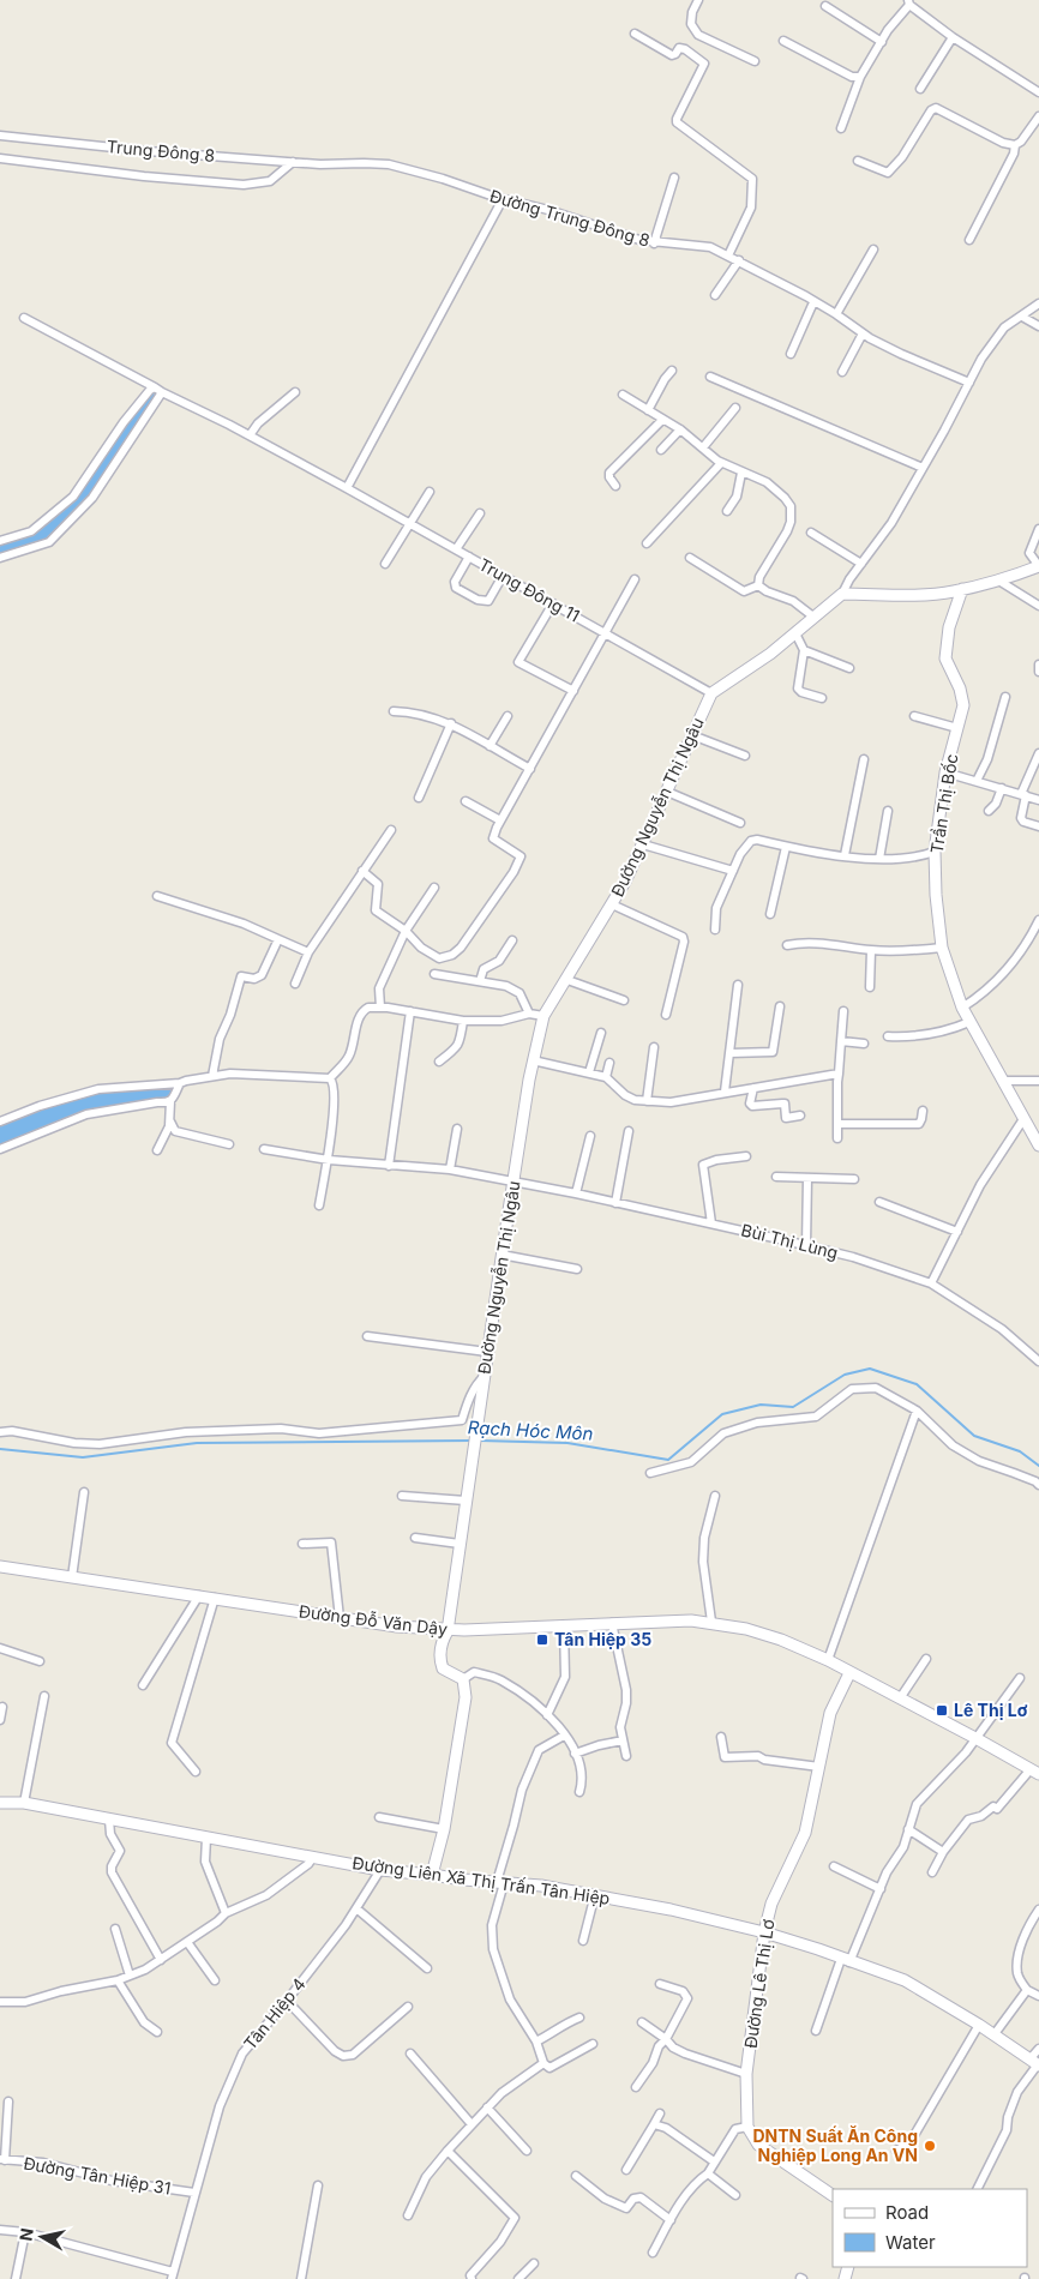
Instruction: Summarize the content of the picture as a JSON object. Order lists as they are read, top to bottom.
{
  "streets": {
    "street": [
      "Trung Đông 8",
      "Đường Trung Đông 8",
      "Trung Đông 11",
      "Trần Thị Bốc",
      "Đường Nguyễn Thị Ngâu",
      "Bùi Thị Lùng",
      "Đường Đỗ Văn Dậy",
      "Đường Liên Xã Thị Trấn Tân Hiệp",
      "Đường Lê Thị Lơ",
      "Tân Hiệp 4",
      "Đường Tân Hiệp 31"
    ]
  },
  "crossings": [
    ["Trung Đông 8", "Đường Trung Đông 8"],
    ["Trung Đông 11", "Đường Nguyễn Thị Ngâu"],
    ["Đường Nguyễn Thị Ngâu", "Bùi Thị Lùng"],
    ["Đường Đỗ Văn Dậy", "Đường Lê Thị Lơ"],
    ["Đường Liên Xã Thị Trấn Tân Hiệp", "Đường Lê Thị Lơ"],
    ["Đường Liên Xã Thị Trấn Tân Hiệp", "Tân Hiệp 4"],
    ["Tân Hiệp 4", "Đường Tân Hiệp 31"]
  ],
  "water": ["Rạch Hóc Môn"],
  "places": {
    "transit": ["Tân Hiệp 35", "Lê Thị Lơ"],
    "other": ["DNTN Suất Ăn Công Nghiệp Long An VN"]
  },
  "legend": ["Road", "Water"],
  "north": "left"
}
